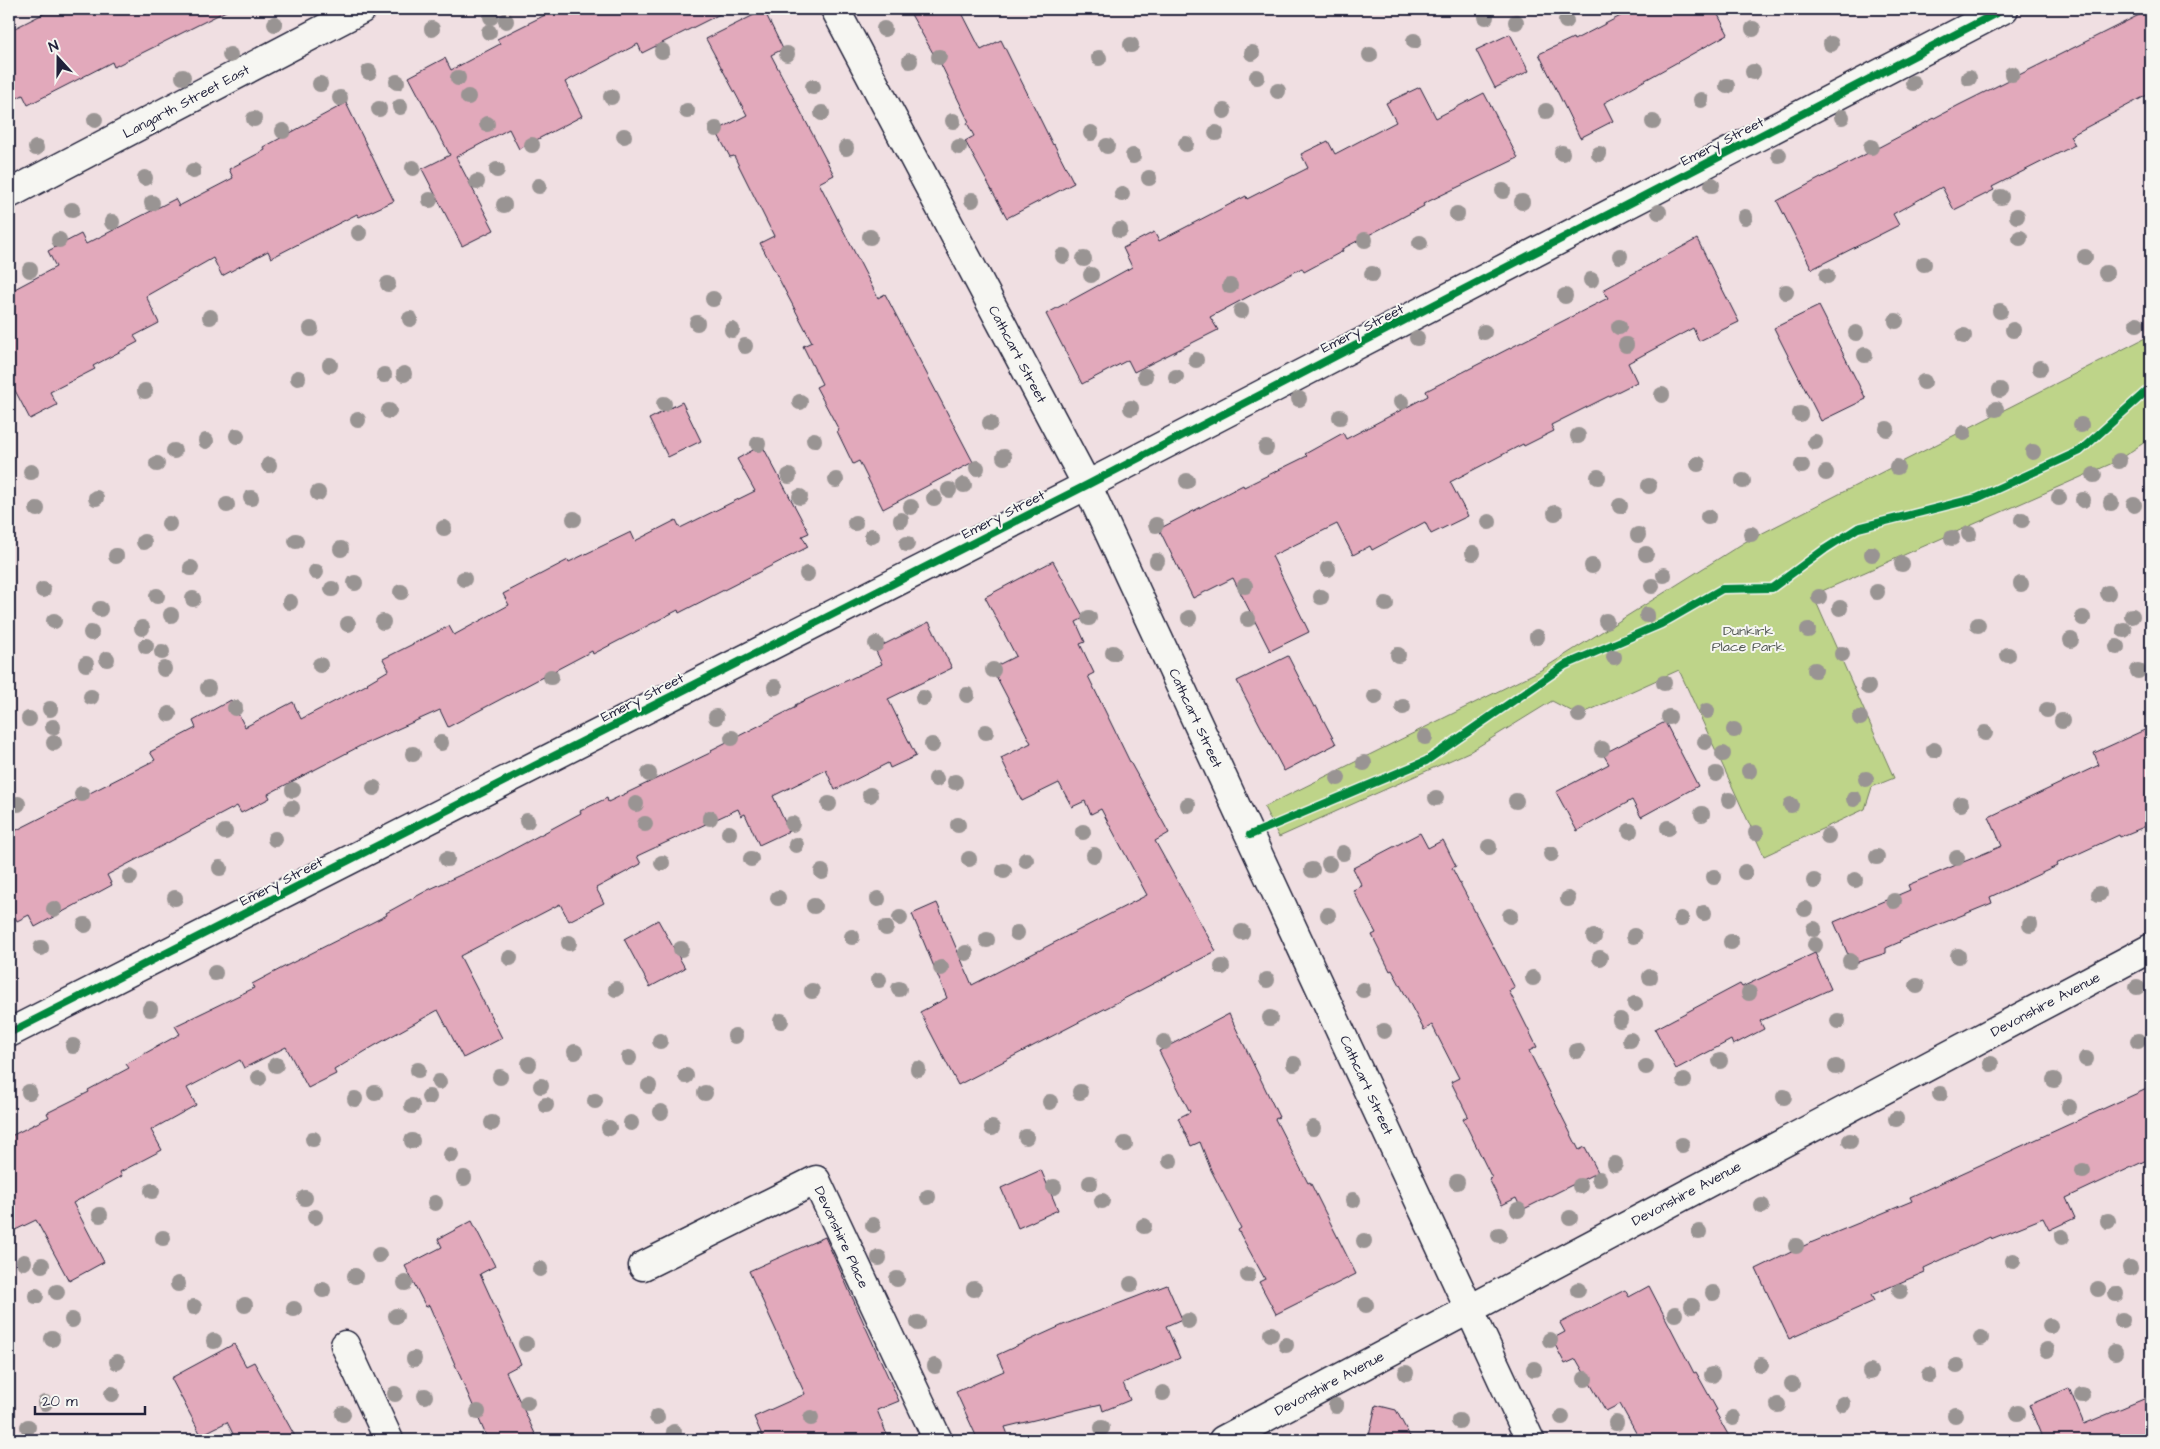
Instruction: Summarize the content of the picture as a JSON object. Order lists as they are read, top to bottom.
{
  "streets": {
    "street": [
      "Langarth Street East",
      "Emery Street",
      "Cathcart Street",
      "Devonshire Avenue",
      "Devonshire Place"
    ]
  },
  "crossings": [
    ["Emery Street", "Cathcart Street"],
    ["Cathcart Street", "Devonshire Avenue"]
  ],
  "parks": ["Dunkirk Place Park"],
  "scale_bar": "20 m",
  "north": "top"
}
